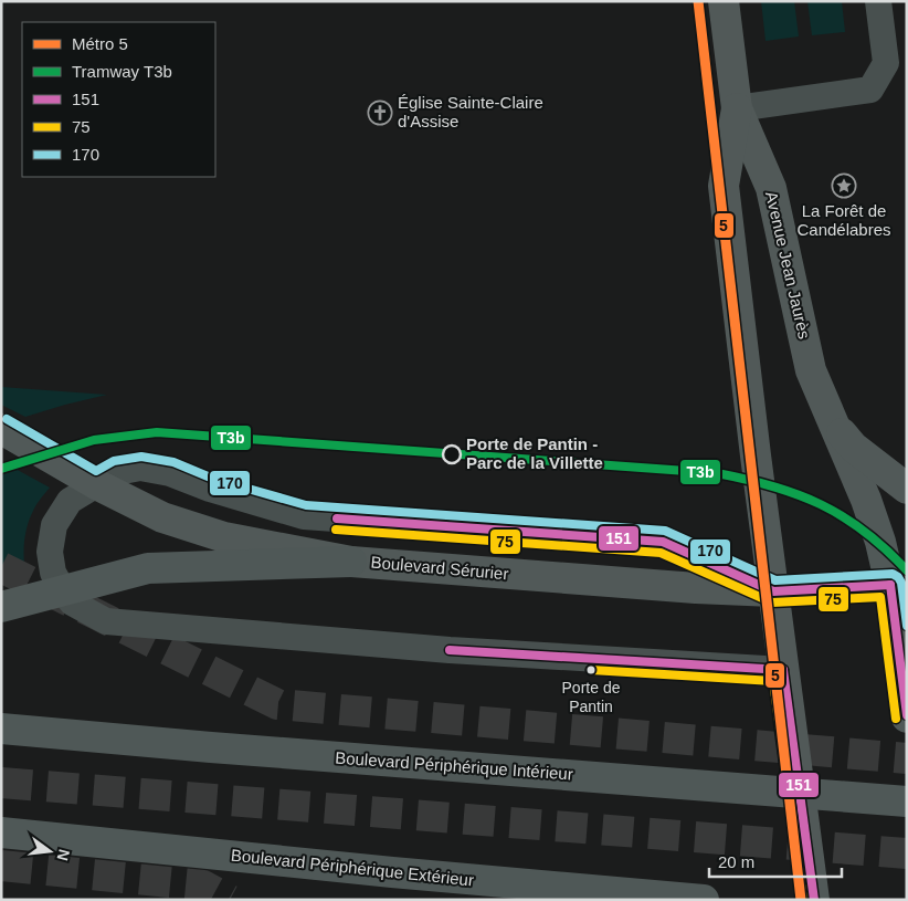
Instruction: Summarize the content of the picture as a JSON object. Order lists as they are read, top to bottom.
{
  "streets": {
    "highway": ["Boulevard Périphérique Intérieur", "Boulevard Périphérique Extérieur"],
    "main road": ["Avenue Jean Jaurès", "Boulevard Sérurier"]
  },
  "crossings": [
    ["Avenue Jean Jaurès", "Boulevard Sérurier"]
  ],
  "places": {
    "church": ["Église Sainte-Claire d'Assise"],
    "place": ["La Forêt de Candélabres"],
    "other": ["Porte de Pantin - Parc de la Villette", "Porte de Pantin"]
  },
  "lines": [
    "metro line 5",
    "transit line 170",
    "tram line T3b",
    "transit line 151",
    "transit line 75"
  ],
  "legend": [
    "Métro 5",
    "Tramway T3b",
    "151",
    "75",
    "170"
  ],
  "scale_bar": "20 m",
  "north": "right"
}
